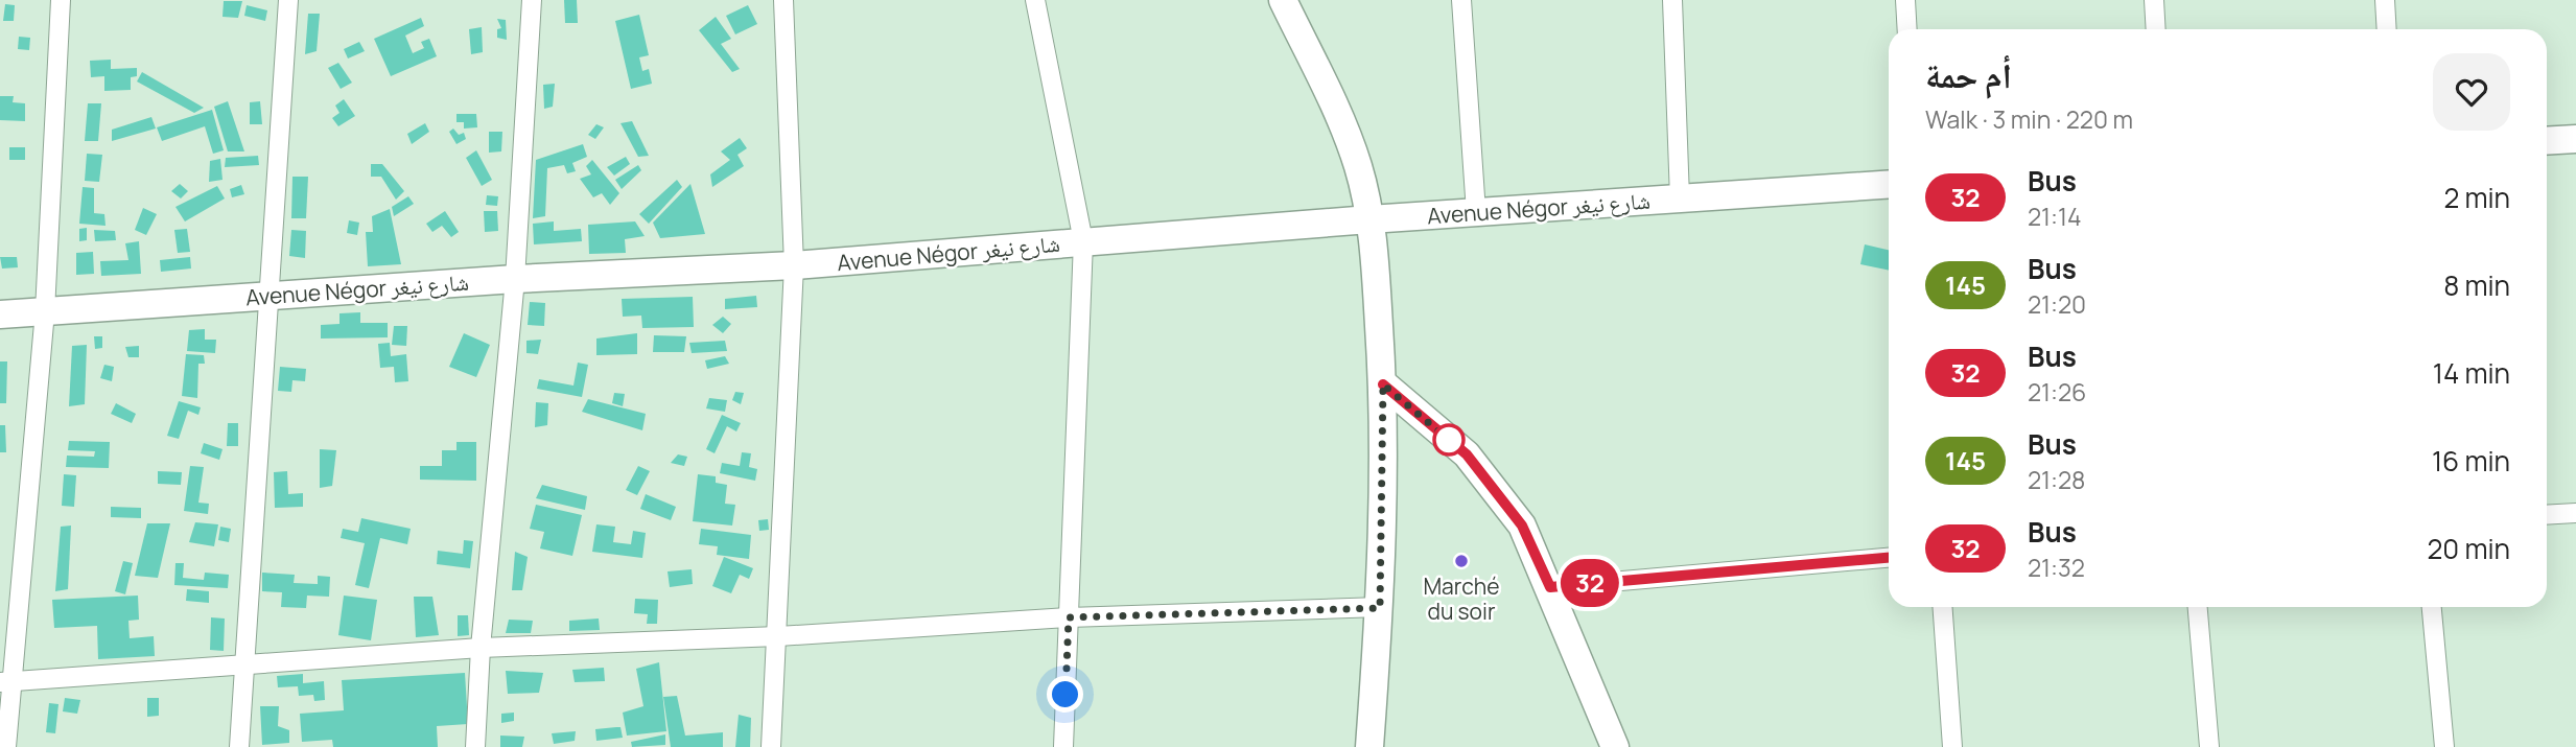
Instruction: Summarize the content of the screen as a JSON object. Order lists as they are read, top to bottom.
{
  "streets": {
    "main road": ["Avenue Négor شارع نيغر"]
  },
  "places": ["Marché du soir"],
  "lines": ["bus line 32"],
  "page": {
    "on_map": "32",
    "heading": ["أم حمة", "Walk · 3 min · 220 m"],
    "list": [
      {
        "mark": "32",
        "name": "Bus",
        "note": "21:14",
        "value": "2 min"
      },
      {
        "mark": "145",
        "name": "Bus",
        "note": "21:20",
        "value": "8 min"
      },
      {
        "mark": "32",
        "name": "Bus",
        "note": "21:26",
        "value": "14 min"
      },
      {
        "mark": "145",
        "name": "Bus",
        "note": "21:28",
        "value": "16 min"
      },
      {
        "mark": "32",
        "name": "Bus",
        "note": "21:32",
        "value": "20 min"
      }
    ]
  }
}
